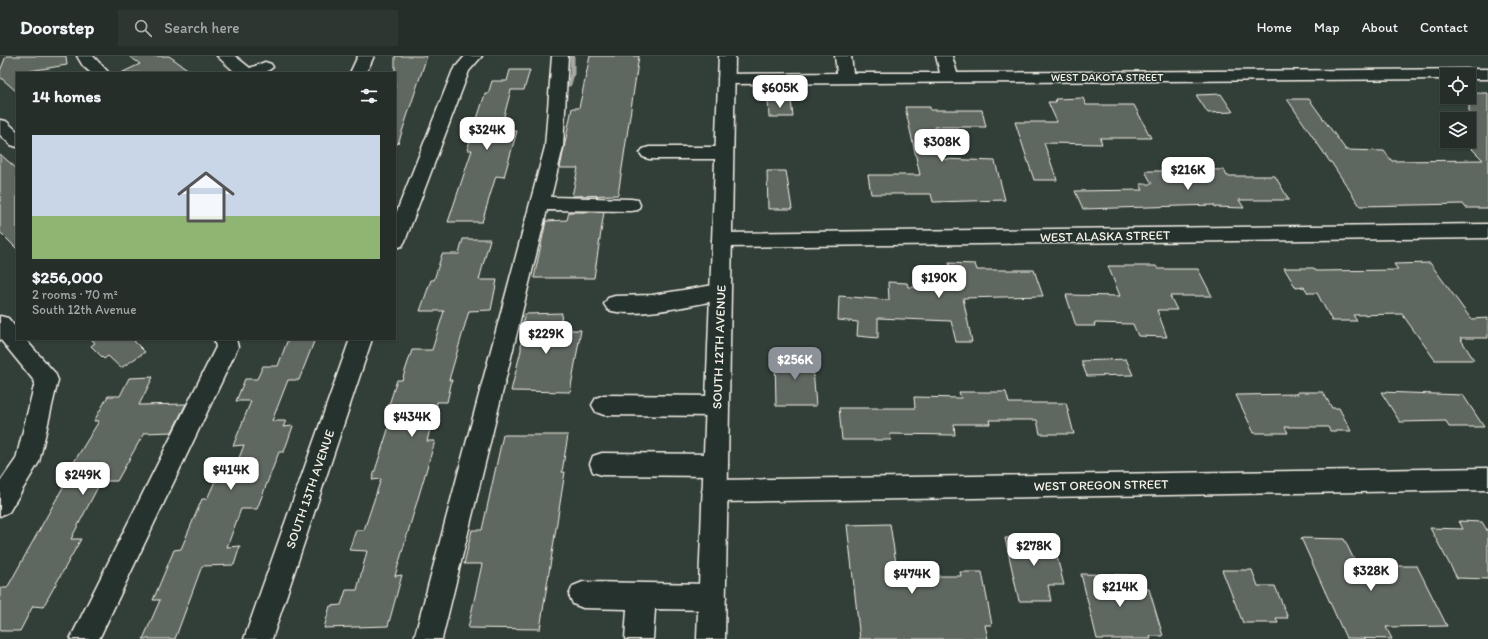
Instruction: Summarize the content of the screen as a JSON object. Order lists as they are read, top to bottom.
{
  "streets": {
    "street": [
      "WEST DAKOTA STREET",
      "WEST ALASKA STREET",
      "SOUTH 12TH AVENUE",
      "WEST OREGON STREET",
      "SOUTH 13TH AVENUE"
    ]
  },
  "crossings": [
    ["WEST DAKOTA STREET", "SOUTH 12TH AVENUE"],
    ["WEST ALASKA STREET", "SOUTH 12TH AVENUE"],
    ["SOUTH 12TH AVENUE", "WEST OREGON STREET"]
  ],
  "page": {
    "header": "Doorstep",
    "search": "Search here",
    "nav": [
      "Home",
      "Map",
      "About",
      "Contact"
    ],
    "heading": "14 homes",
    "price": [
      "$605K",
      "$324K",
      "$308K",
      "$216K",
      "$190K",
      "$229K",
      "$256K",
      "$434K",
      "$414K",
      "$249K",
      "$278K",
      "$328K",
      "$474K",
      "$214K"
    ],
    "list": [
      {
        "name": "$256,000",
        "note": "2 rooms · 70 m² · South 12th Avenue"
      }
    ]
  }
}
